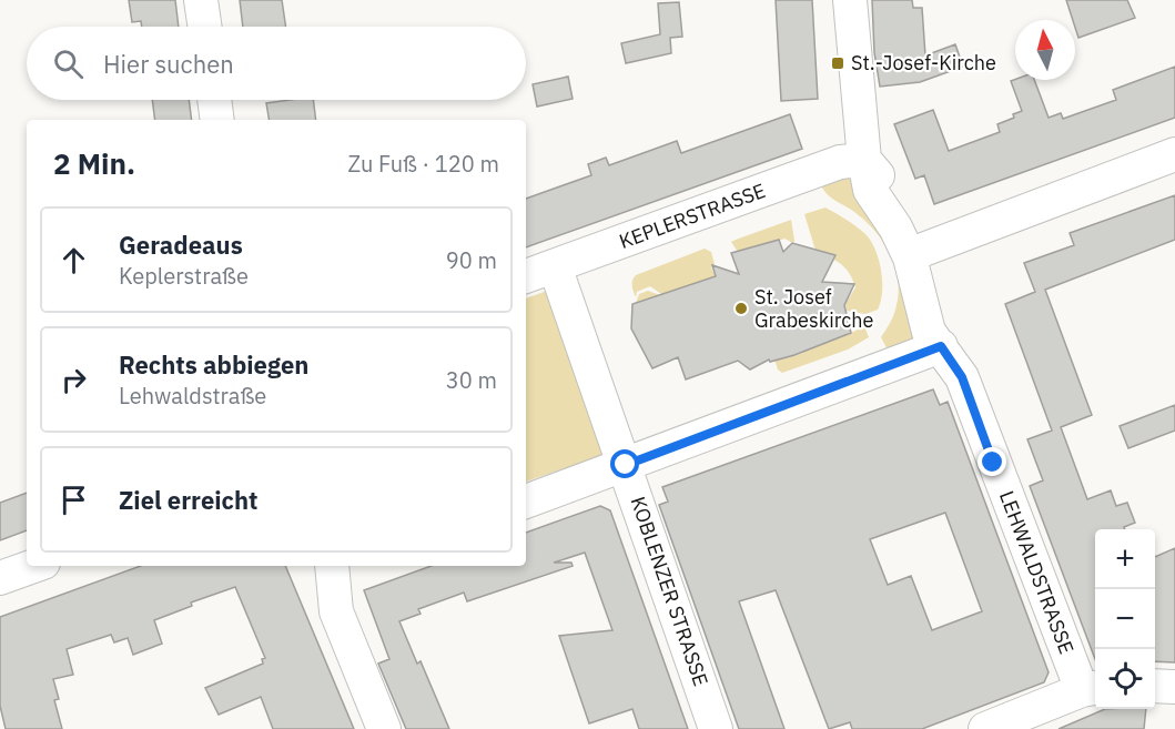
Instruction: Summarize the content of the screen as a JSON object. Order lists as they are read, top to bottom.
{
  "streets": {
    "street": ["KEPLERSTRASSE", "LEHWALDSTRASSE", "KOBLENZER STRASSE"]
  },
  "crossings": [
    ["KEPLERSTRASSE", "KOBLENZER STRASSE"]
  ],
  "places": {
    "transit": ["St.-Josef-Kirche"],
    "other": ["St. Josef Grabeskirche"]
  },
  "north": "top",
  "page": {
    "search": "Hier suchen",
    "heading": ["2 Min.", "Zu Fuß · 120 m"],
    "list": [
      ["Geradeaus", "Keplerstraße", "90 m"],
      ["Rechts abbiegen", "Lehwaldstraße", "30 m"],
      "Ziel erreicht"
    ],
    "map_buttons": ["+", "−"]
  }
}
